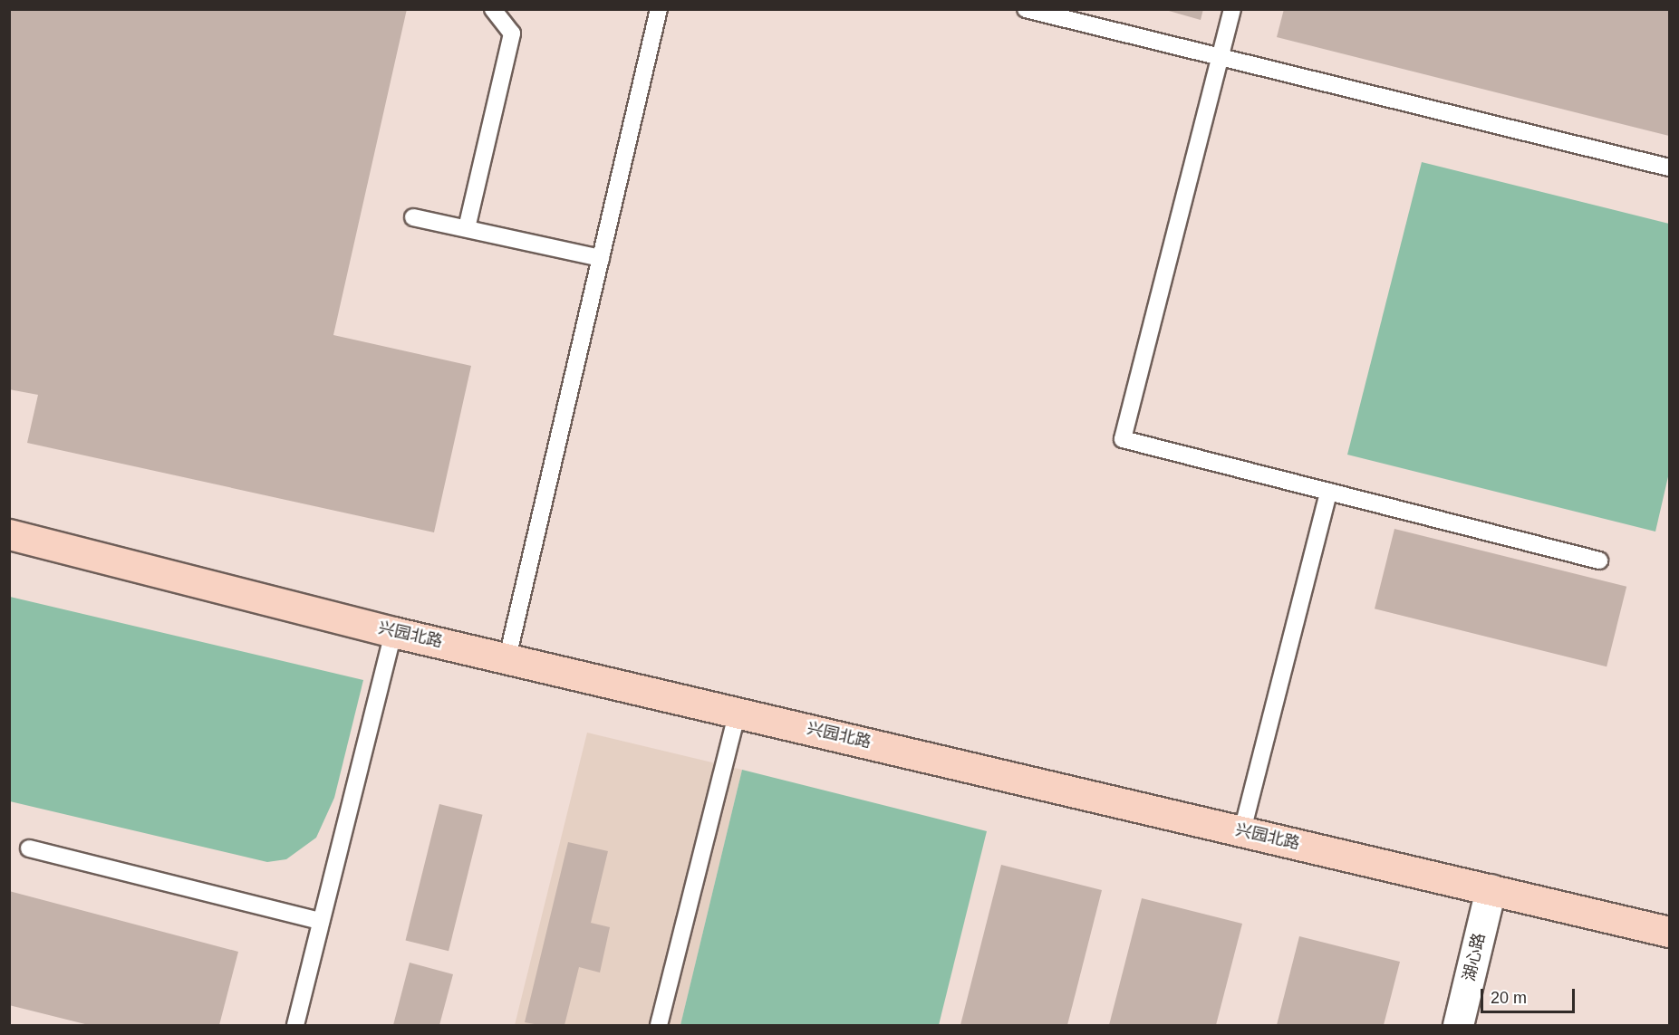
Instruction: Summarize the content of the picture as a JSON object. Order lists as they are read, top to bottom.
{
  "streets": {
    "main road": ["兴园北路"],
    "street": ["湖心路"]
  },
  "crossings": [
    ["兴园北路", "湖心路"]
  ],
  "scale_bar": "20 m"
}
